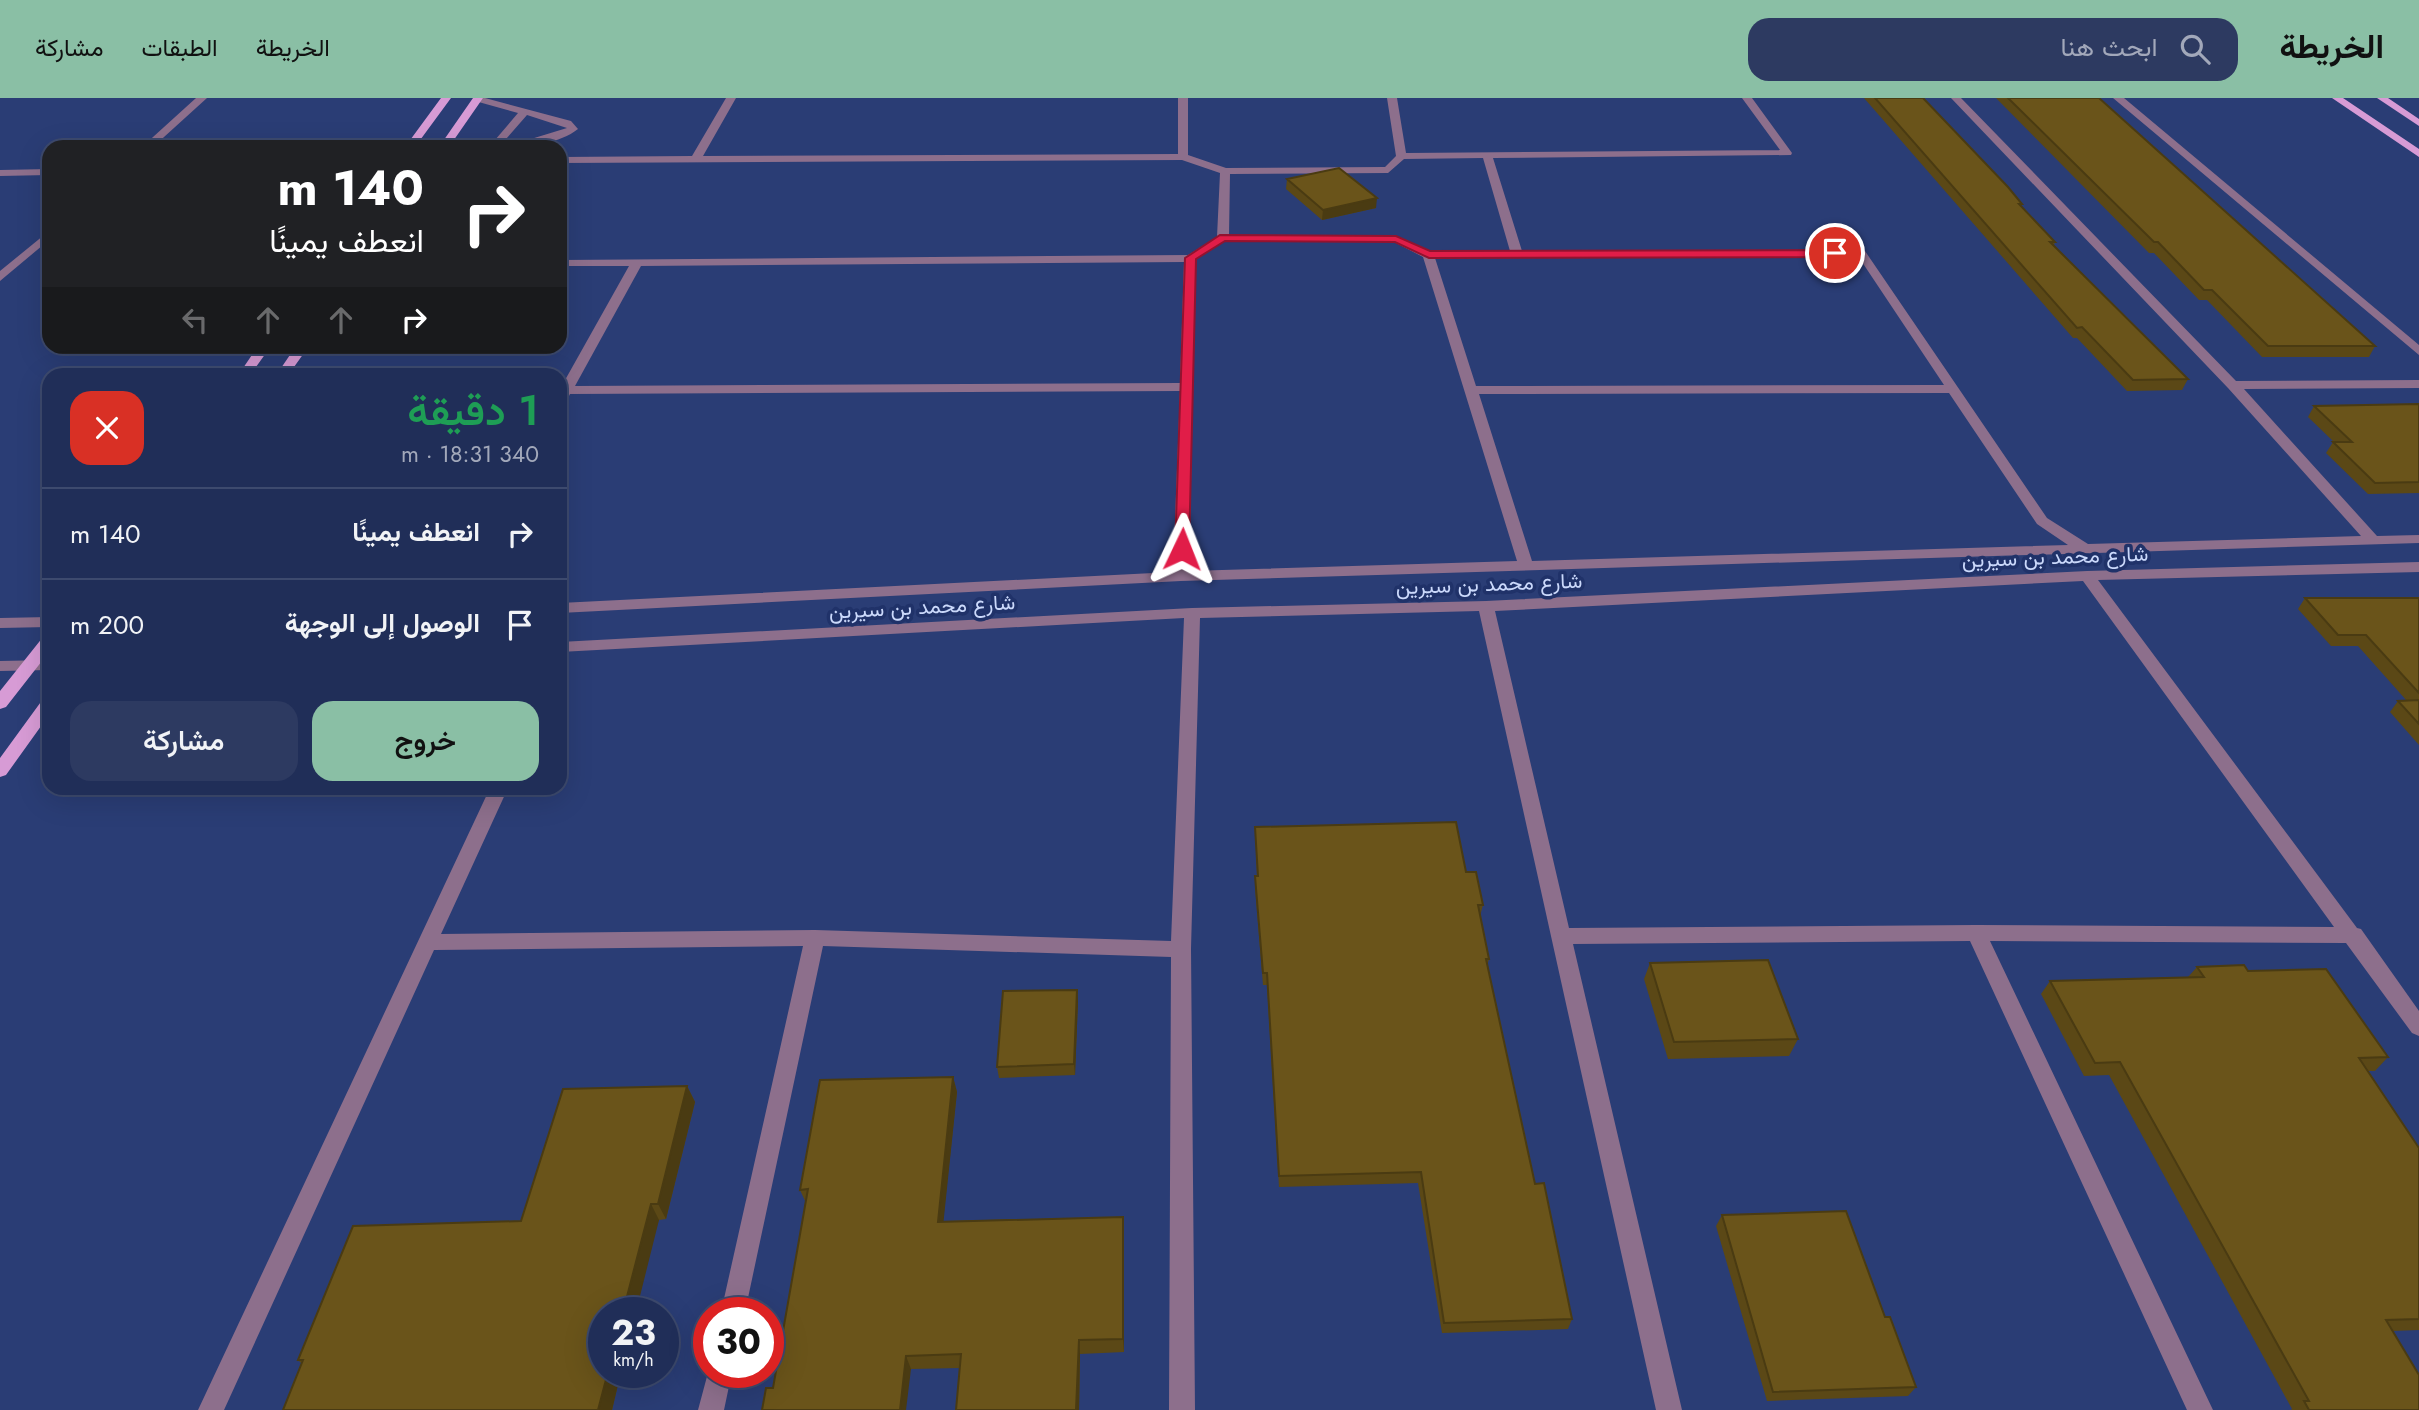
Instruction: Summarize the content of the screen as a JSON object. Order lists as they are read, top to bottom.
{
  "streets": {
    "street": ["شارع محمد بن سيرين"]
  },
  "page": {
    "header": "الخريطة",
    "search": "ابحث هنا",
    "nav": ["الخريطة", "الطبقات", "مشاركة"],
    "turn": ["140 m", "انعطف يمينًا"],
    "heading": ["1 دقيقة", "340 m · 18:31"],
    "list": [
      {
        "name": "انعطف يمينًا",
        "value": "140 m"
      },
      {
        "name": "الوصول إلى الوجهة",
        "value": "200 m"
      }
    ],
    "buttons": ["خروج", "مشاركة"],
    "speed": "23 km/h",
    "limit": "30"
  }
}
